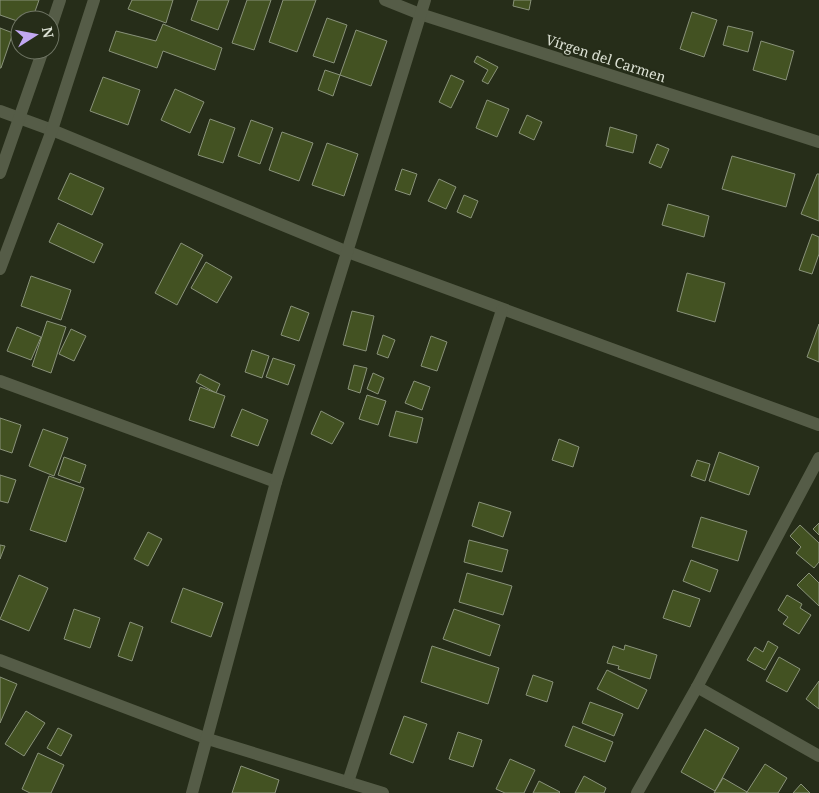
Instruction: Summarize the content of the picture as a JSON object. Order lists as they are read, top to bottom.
{
  "streets": {
    "street": ["Vírgen del Carmen"]
  },
  "north": "right"
}
